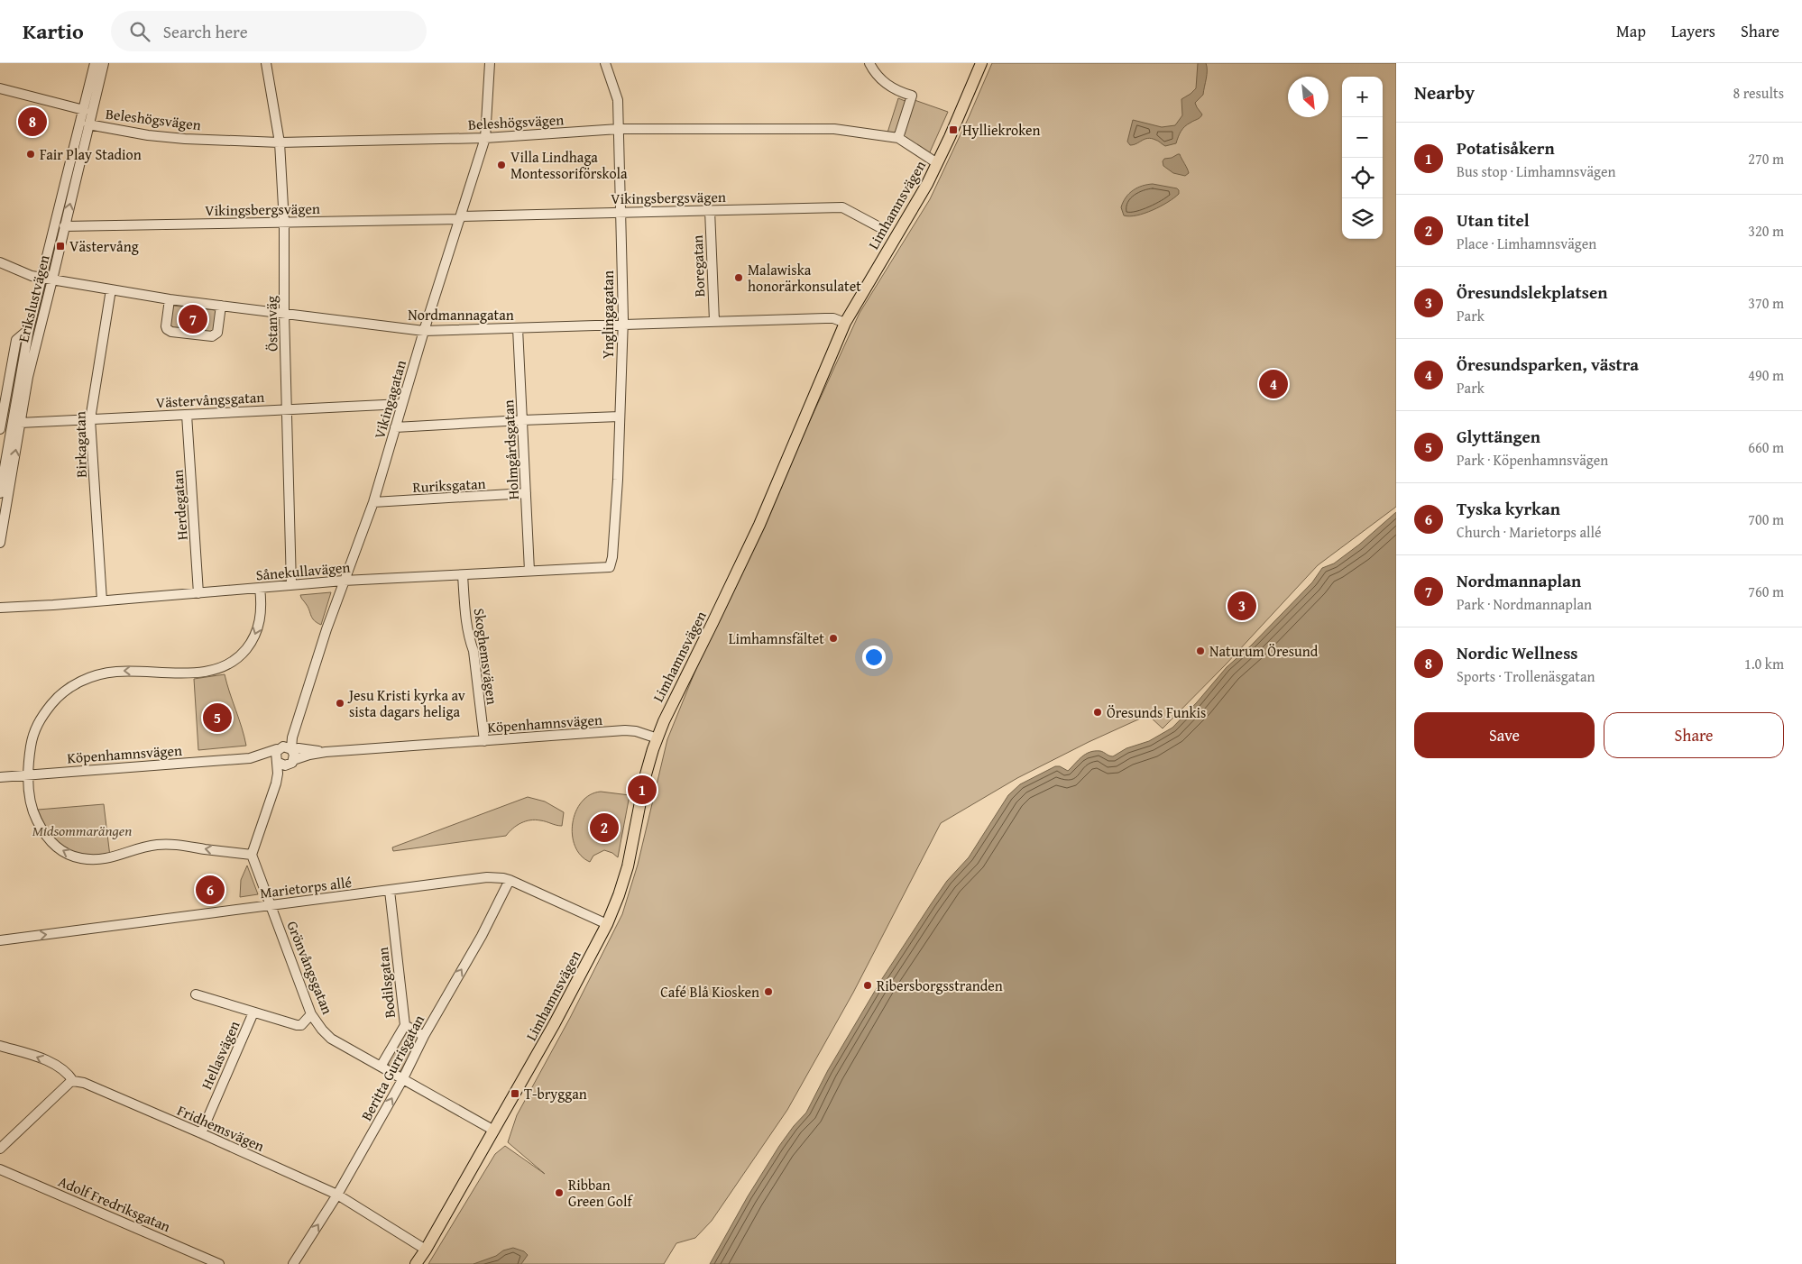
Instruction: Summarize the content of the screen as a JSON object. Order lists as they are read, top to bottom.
{
  "streets": {
    "main road": ["Limhamnsvägen"],
    "street": [
      "Beleshögsvägen",
      "Vikingsbergsvägen",
      "Boregatan",
      "Erikslustvägen",
      "Nordmannagatan",
      "Ynglingagatan",
      "Östanväg",
      "Västervångsgatan",
      "Vikingagatan",
      "Birkagatan",
      "Holmgårdsgatan",
      "Ruriksgatan",
      "Herdegatan",
      "Sånekullavägen",
      "Skoghemsvägen",
      "Köpenhamnsvägen",
      "Marietorps allé",
      "Grönvångsgatan",
      "Bodilsgatan",
      "Hellasvägen",
      "Beritta Gurrisgatan",
      "Fridhemsvägen",
      "Adolf Fredriksgatan"
    ]
  },
  "crossings": [
    ["Beleshögsvägen", "Limhamnsvägen"],
    ["Beleshögsvägen", "Erikslustvägen"],
    ["Beleshögsvägen", "Ynglingagatan"],
    ["Beleshögsvägen", "Östanväg"],
    ["Beleshögsvägen", "Vikingagatan"],
    ["Vikingsbergsvägen", "Boregatan"],
    ["Vikingsbergsvägen", "Erikslustvägen"],
    ["Vikingsbergsvägen", "Ynglingagatan"],
    ["Vikingsbergsvägen", "Östanväg"],
    ["Vikingsbergsvägen", "Vikingagatan"],
    ["Limhamnsvägen", "Nordmannagatan"],
    ["Limhamnsvägen", "Köpenhamnsvägen"],
    ["Limhamnsvägen", "Marietorps allé"],
    ["Limhamnsvägen", "Grönvångsgatan"],
    ["Limhamnsvägen", "Fridhemsvägen"],
    ["Boregatan", "Nordmannagatan"],
    ["Erikslustvägen", "Nordmannagatan"],
    ["Erikslustvägen", "Västervångsgatan"],
    ["Nordmannagatan", "Ynglingagatan"],
    ["Nordmannagatan", "Östanväg"],
    ["Nordmannagatan", "Vikingagatan"],
    ["Nordmannagatan", "Birkagatan"],
    ["Nordmannagatan", "Holmgårdsgatan"],
    ["Ynglingagatan", "Sånekullavägen"],
    ["Östanväg", "Västervångsgatan"],
    ["Östanväg", "Sånekullavägen"],
    ["Västervångsgatan", "Vikingagatan"],
    ["Västervångsgatan", "Birkagatan"],
    ["Västervångsgatan", "Herdegatan"],
    ["Vikingagatan", "Ruriksgatan"],
    ["Vikingagatan", "Sånekullavägen"],
    ["Vikingagatan", "Köpenhamnsvägen"],
    ["Birkagatan", "Sånekullavägen"],
    ["Holmgårdsgatan", "Ruriksgatan"],
    ["Holmgårdsgatan", "Sånekullavägen"],
    ["Herdegatan", "Sånekullavägen"],
    ["Sånekullavägen", "Skoghemsvägen"],
    ["Skoghemsvägen", "Köpenhamnsvägen"],
    ["Marietorps allé", "Grönvångsgatan"],
    ["Marietorps allé", "Bodilsgatan"],
    ["Marietorps allé", "Beritta Gurrisgatan"],
    ["Grönvångsgatan", "Bodilsgatan"],
    ["Grönvångsgatan", "Beritta Gurrisgatan"],
    ["Hellasvägen", "Fridhemsvägen"],
    ["Beritta Gurrisgatan", "Fridhemsvägen"]
  ],
  "one_way": ["Marietorps allé", "Beritta Gurrisgatan"],
  "parks": ["Midsommarängen"],
  "places": {
    "transit": ["Hylliekroken", "Västervång", "T-bryggan"],
    "other": [
      "Fair Play Stadion",
      "Villa Lindhaga Montessoriförskola",
      "Malawiska honorärkonsulatet",
      "Limhamnsfältet",
      "Naturum Öresund",
      "Jesu Kristi kyrka av sista dagars heliga",
      "Öresunds Funkis",
      "Ribersborgsstranden",
      "Café Blå Kiosken",
      "Ribban Green Golf"
    ]
  },
  "north": "bottom right",
  "page": {
    "header": "Kartio",
    "search": "Search here",
    "nav": ["Map", "Layers", "Share"],
    "heading": ["Nearby", "8 results"],
    "map_buttons": ["+", "−"],
    "pins": [
      "8",
      "7",
      "4",
      "3",
      "5",
      "1",
      "2",
      "6"
    ],
    "list": [
      {
        "mark": "1",
        "name": "Potatisåkern",
        "note": "Bus stop · Limhamnsvägen",
        "value": "270 m"
      },
      {
        "mark": "2",
        "name": "Utan titel",
        "note": "Place · Limhamnsvägen",
        "value": "320 m"
      },
      {
        "mark": "3",
        "name": "Öresundslekplatsen",
        "note": "Park",
        "value": "370 m"
      },
      {
        "mark": "4",
        "name": "Öresundsparken, västra",
        "note": "Park",
        "value": "490 m"
      },
      {
        "mark": "5",
        "name": "Glyttängen",
        "note": "Park · Köpenhamnsvägen",
        "value": "660 m"
      },
      {
        "mark": "6",
        "name": "Tyska kyrkan",
        "note": "Church · Marietorps allé",
        "value": "700 m"
      },
      {
        "mark": "7",
        "name": "Nordmannaplan",
        "note": "Park · Nordmannaplan",
        "value": "760 m"
      },
      {
        "mark": "8",
        "name": "Nordic Wellness",
        "note": "Sports · Trollenäsgatan",
        "value": "1.0 km"
      }
    ],
    "buttons": ["Save", "Share"]
  }
}
